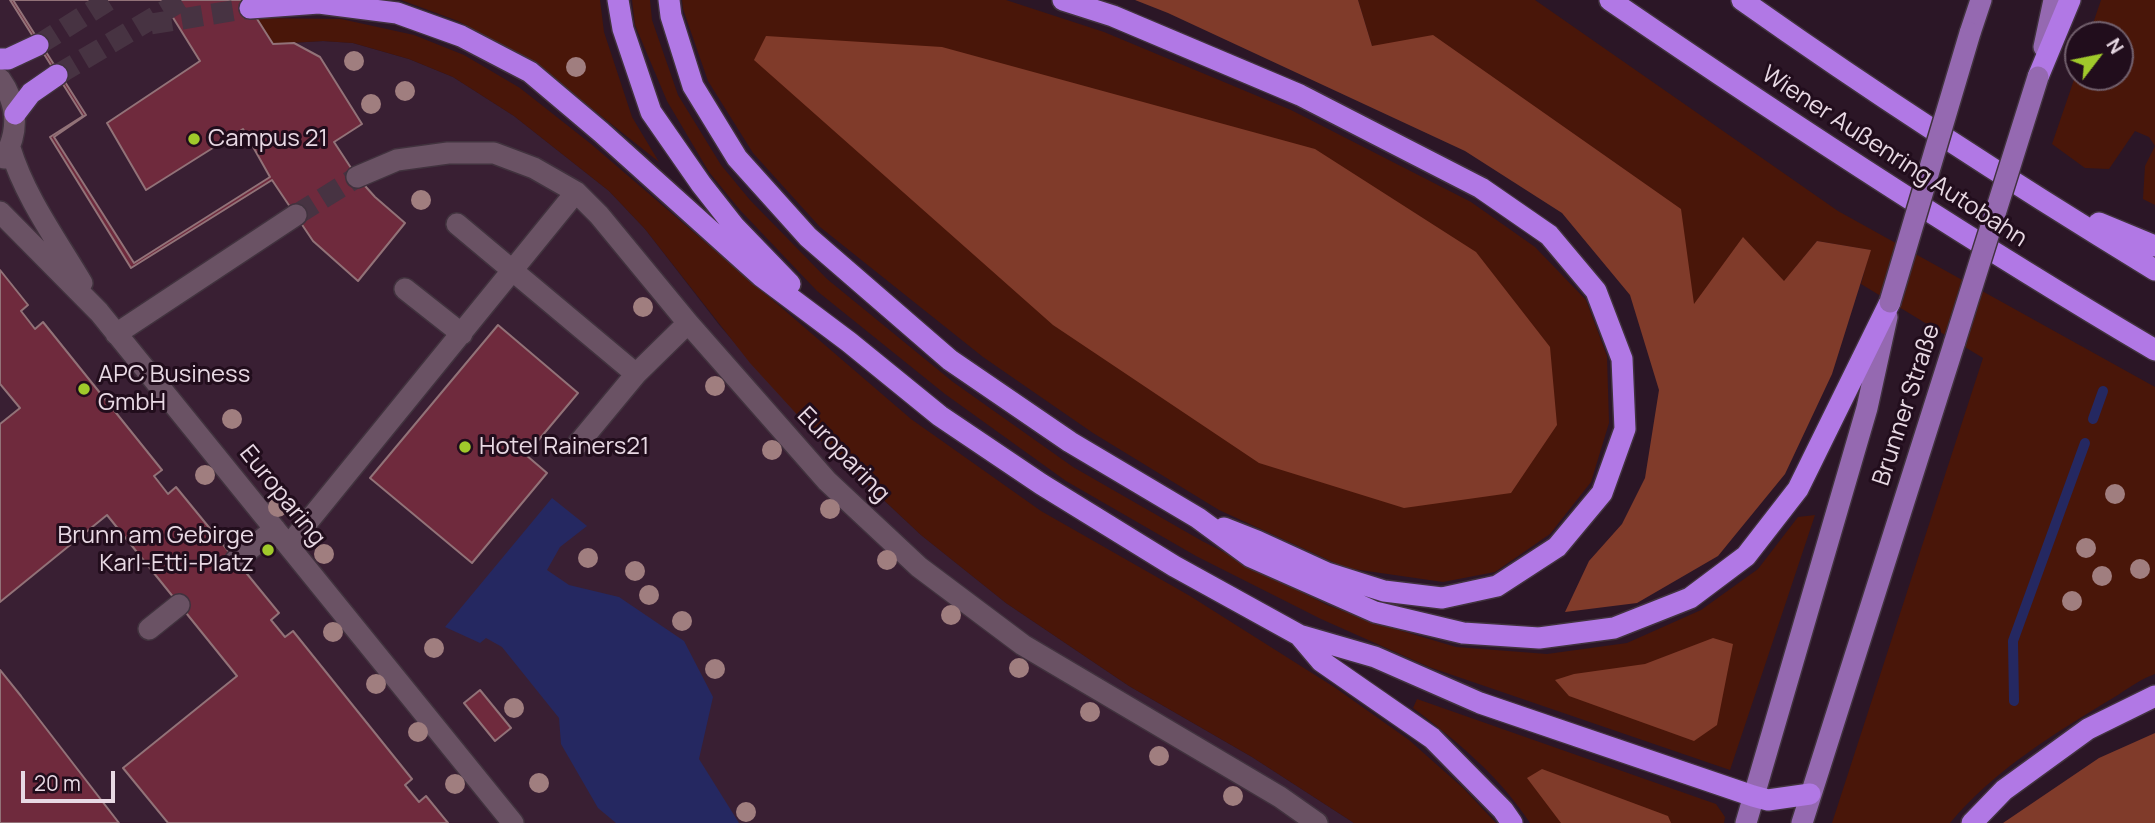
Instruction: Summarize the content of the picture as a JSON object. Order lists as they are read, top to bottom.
{
  "streets": {
    "highway": ["Wiener Außenring Autobahn"],
    "main road": ["Brunner Straße"],
    "street": ["Europaring"]
  },
  "places": [
    "Campus 21",
    "APC Business GmbH",
    "Hotel Rainers21",
    "Brunn am Gebirge Karl-Etti-Platz"
  ],
  "scale_bar": "20 m",
  "north": "top right"
}
